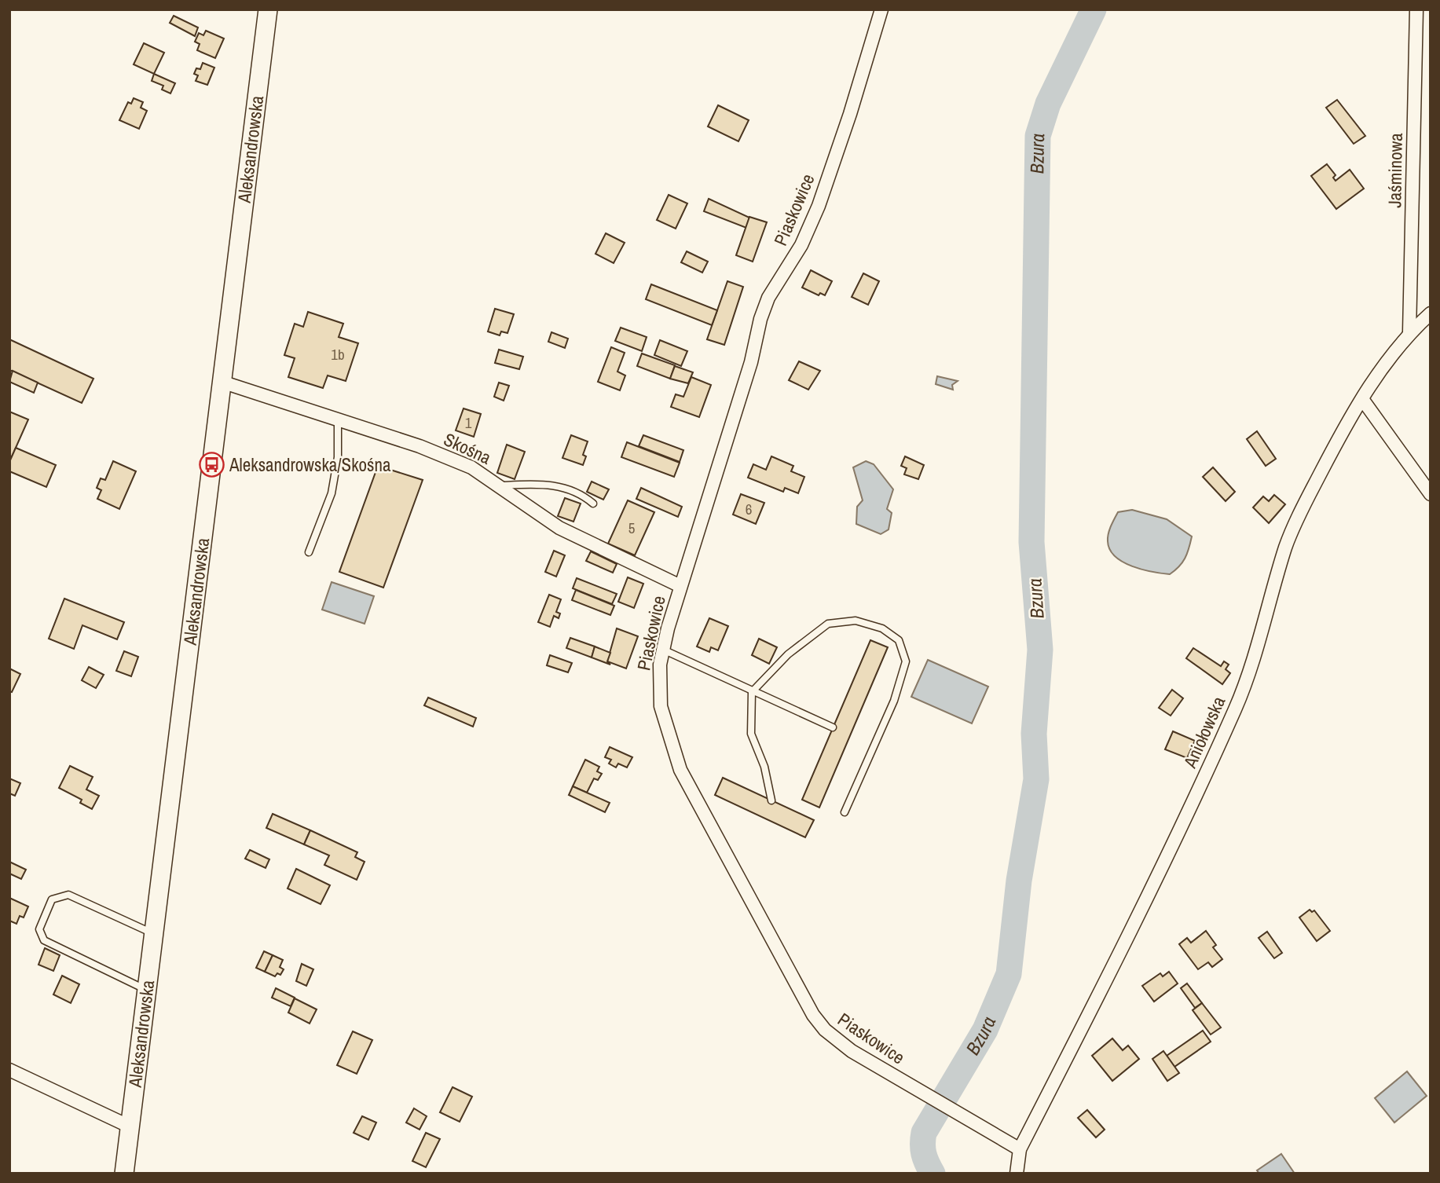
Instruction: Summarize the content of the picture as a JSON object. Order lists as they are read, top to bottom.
{
  "streets": {
    "main road": ["Aleksandrowska"],
    "street": [
      "Jaśminowa",
      "Piaskowice",
      "Skośna",
      "Aniołowska"
    ]
  },
  "crossings": [
    ["Aleksandrowska", "Skośna"],
    ["Jaśminowa", "Aniołowska"],
    ["Piaskowice", "Skośna"],
    ["Piaskowice", "Aniołowska"]
  ],
  "water": ["Bzura"],
  "places": {
    "bus stop": ["Aleksandrowska/Skośna"]
  },
  "house_numbers": [
    "1b",
    "1",
    "6",
    "5"
  ]
}
